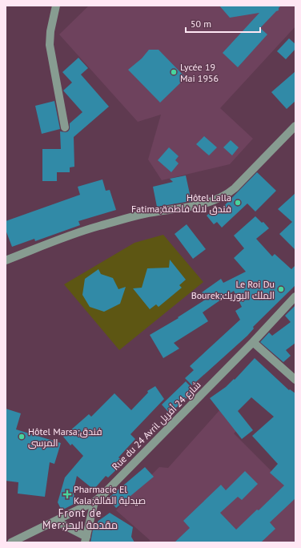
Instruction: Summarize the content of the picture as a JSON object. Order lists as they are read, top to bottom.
{
  "streets": {
    "street": ["Rue du 24 Avril شارع 24 أفريل"]
  },
  "districts": ["Front de Mer;مقدمة البحر"],
  "places": {
    "other": [
      "Lycée 19 Mai 1956",
      "Hôtel Lalla Fatima;فندق لالة فاطمة",
      "Le Roi Du Bourek;الملك البوريك",
      "Hôtel Marsa;فندق المرسى"
    ],
    "health": ["Pharmacie El Kala;صيدلية القالة"]
  },
  "scale_bar": "50 m"
}
